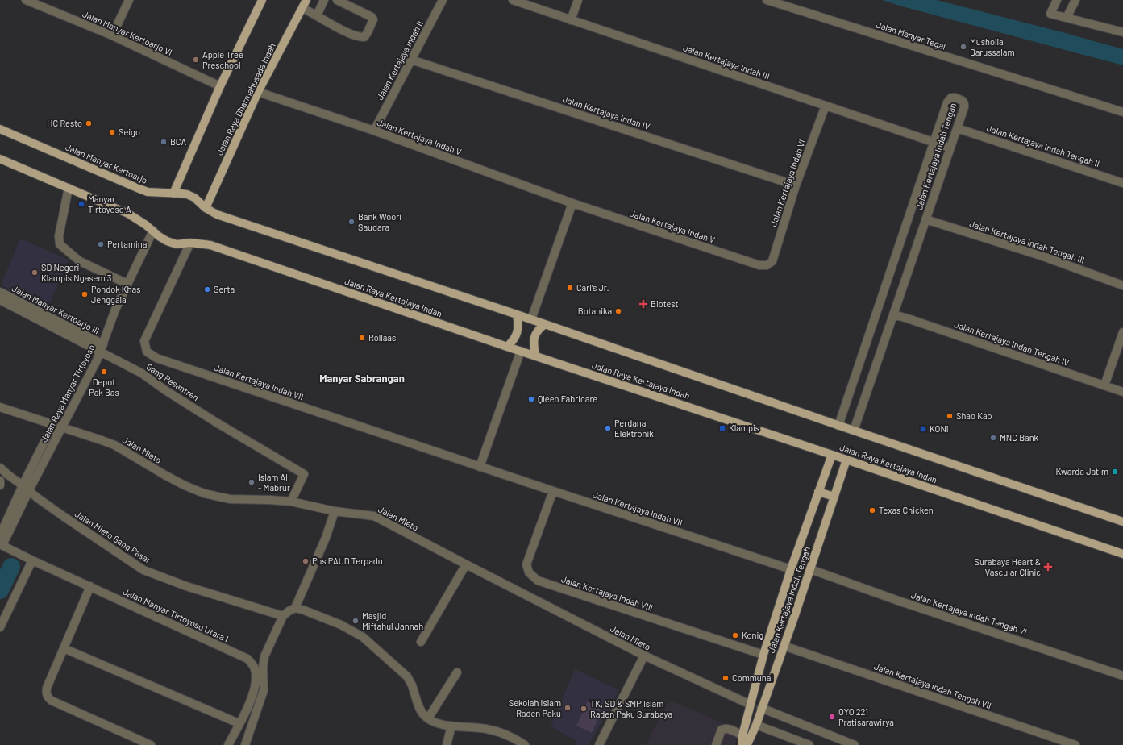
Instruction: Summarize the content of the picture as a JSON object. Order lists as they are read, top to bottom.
{
  "streets": {
    "main road": [
      "Jalan Raya Dharmahusada Indah",
      "Jalan Kertajaya Indah Tengah",
      "Jalan Manyar Kertoarjo",
      "Jalan Raya Kertajaya Indah"
    ],
    "street": [
      "Jalan Manyar Kertoarjo VI",
      "Jalan Manyar Tegal",
      "Jalan Kertajaya Indah II",
      "Jalan Kertajaya Indah III",
      "Jalan Kertajaya Indah IV",
      "Jalan Kertajaya Indah V",
      "Jalan Kertajaya Indah Tengah II",
      "Jalan Kertajaya Indah VI",
      "Jalan Kertajaya Indah Tengah III",
      "Jalan Manyar Kertoarjo III",
      "Jalan Kertajaya Indah Tengah IV",
      "Gang Pesantren",
      "Jalan Kertajaya Indah VII",
      "Jalan Raya Manyar Tirtoyoso",
      "Jalan Mleto",
      "Jalan Mleto Gang Pasar",
      "Jalan Kertajaya Indah VIII",
      "Jalan Kertajaya Indah Tengah VI",
      "Jalan Manyar Tirtoyoso Utara I",
      "Jalan Kertajaya Indah Tengah VII"
    ]
  },
  "crossings": [
    ["Jalan Kertajaya Indah II", "Jalan Kertajaya Indah IV"],
    ["Jalan Kertajaya Indah II", "Jalan Kertajaya Indah V"],
    ["Jalan Kertajaya Indah III", "Jalan Kertajaya Indah Tengah"],
    ["Jalan Kertajaya Indah III", "Jalan Kertajaya Indah VI"],
    ["Jalan Raya Dharmahusada Indah", "Jalan Kertajaya Indah V"],
    ["Jalan Raya Dharmahusada Indah", "Jalan Manyar Kertoarjo"],
    ["Jalan Kertajaya Indah IV", "Jalan Kertajaya Indah VI"],
    ["Jalan Kertajaya Indah V", "Jalan Kertajaya Indah VI"],
    ["Jalan Kertajaya Indah Tengah II", "Jalan Kertajaya Indah Tengah"],
    ["Jalan Kertajaya Indah Tengah", "Jalan Kertajaya Indah Tengah III"],
    ["Jalan Kertajaya Indah Tengah", "Jalan Raya Kertajaya Indah"],
    ["Jalan Kertajaya Indah Tengah", "Jalan Kertajaya Indah Tengah IV"],
    ["Jalan Kertajaya Indah Tengah", "Jalan Kertajaya Indah VII"],
    ["Jalan Kertajaya Indah Tengah", "Jalan Mleto"],
    ["Jalan Kertajaya Indah Tengah", "Jalan Kertajaya Indah VIII"],
    ["Jalan Kertajaya Indah Tengah", "Jalan Kertajaya Indah Tengah VI"],
    ["Jalan Kertajaya Indah Tengah", "Jalan Kertajaya Indah Tengah VII"],
    ["Jalan Raya Kertajaya Indah", "Jalan Kertajaya Indah VII"],
    ["Jalan Raya Kertajaya Indah", "Jalan Raya Manyar Tirtoyoso"],
    ["Jalan Manyar Kertoarjo III", "Gang Pesantren"],
    ["Jalan Manyar Kertoarjo III", "Jalan Raya Manyar Tirtoyoso"],
    ["Gang Pesantren", "Jalan Raya Manyar Tirtoyoso"],
    ["Gang Pesantren", "Jalan Mleto"],
    ["Jalan Kertajaya Indah VII", "Jalan Kertajaya Indah VIII"],
    ["Jalan Raya Manyar Tirtoyoso", "Jalan Mleto"],
    ["Jalan Raya Manyar Tirtoyoso", "Jalan Mleto Gang Pasar"],
    ["Jalan Raya Manyar Tirtoyoso", "Jalan Manyar Tirtoyoso Utara I"]
  ],
  "districts": ["Manyar Sabrangan"],
  "places": {
    "other": [
      "Musholla Darussalam",
      "Apple Tree Preschool",
      "HC Resto",
      "Seigo",
      "BCA",
      "Bank Woori Saudara",
      "Pertamina",
      "SD Negeri Klampis Ngasem 3",
      "Carl's Jr.",
      "Serta",
      "Pondok Khas Jenggala",
      "Botanika",
      "Rollaas",
      "Depot Pak Bas",
      "Qleen Fabricare",
      "Shao Kao",
      "Perdana Elektronik",
      "MNC Bank",
      "Kwarda Jatim",
      "Islam Al - Mabrur",
      "Texas Chicken",
      "Pos PAUD Terpadu",
      "Masjid Miftahul Jannah",
      "Konig",
      "Communal",
      "Sekolah Islam Raden Paku",
      "TK, SD & SMP Islam Raden Paku Surabaya",
      "OYO 221 Pratisarawirya"
    ],
    "transit": ["Manyar Tirtoyoso A", "Klampis", "KONI"],
    "health": ["Biotest", "Surabaya Heart & Vascular Clinic"]
  }
}
